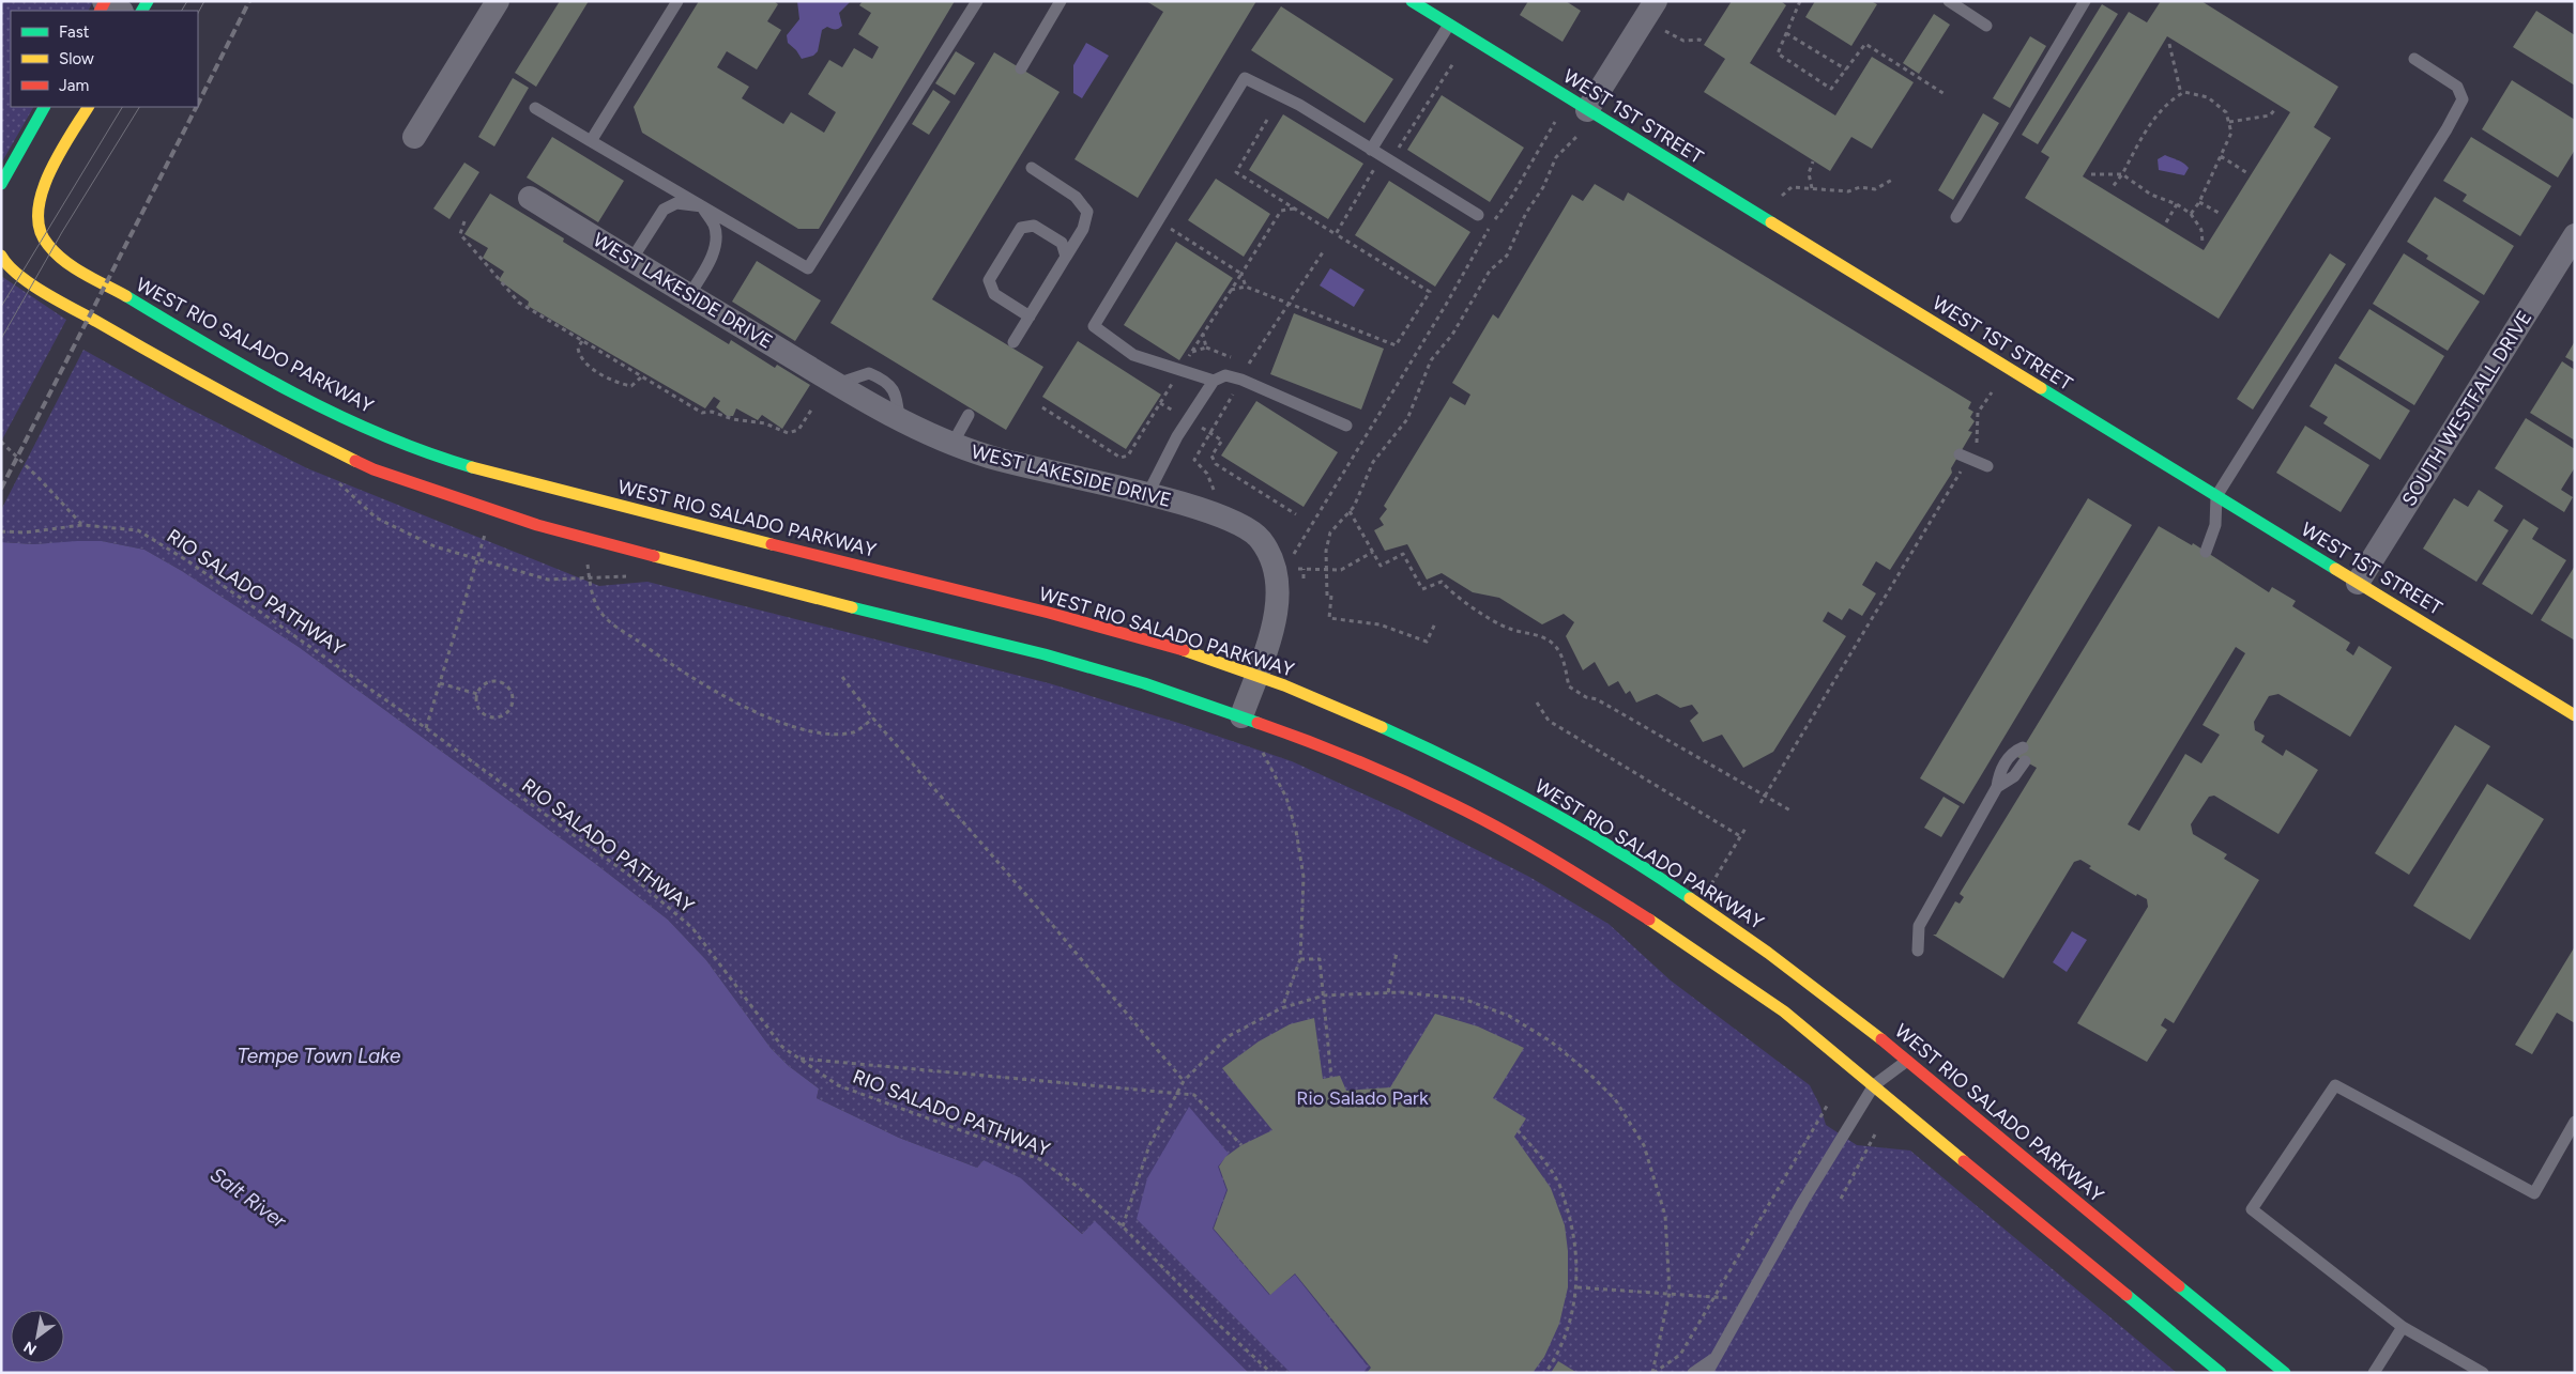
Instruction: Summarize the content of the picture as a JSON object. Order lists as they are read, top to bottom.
{
  "streets": {
    "main road": ["WEST 1ST STREET", "WEST RIO SALADO PARKWAY"],
    "street": ["WEST LAKESIDE DRIVE", "SOUTH WESTFALL DRIVE"],
    "path": ["RIO SALADO PATHWAY"]
  },
  "crossings": [
    ["WEST 1ST STREET", "SOUTH WESTFALL DRIVE"],
    ["WEST LAKESIDE DRIVE", "WEST RIO SALADO PARKWAY"]
  ],
  "water": ["Tempe Town Lake", "Salt River"],
  "parks": ["Rio Salado Park"],
  "legend": ["Fast", "Slow", "Jam"],
  "north": "bottom left"
}
